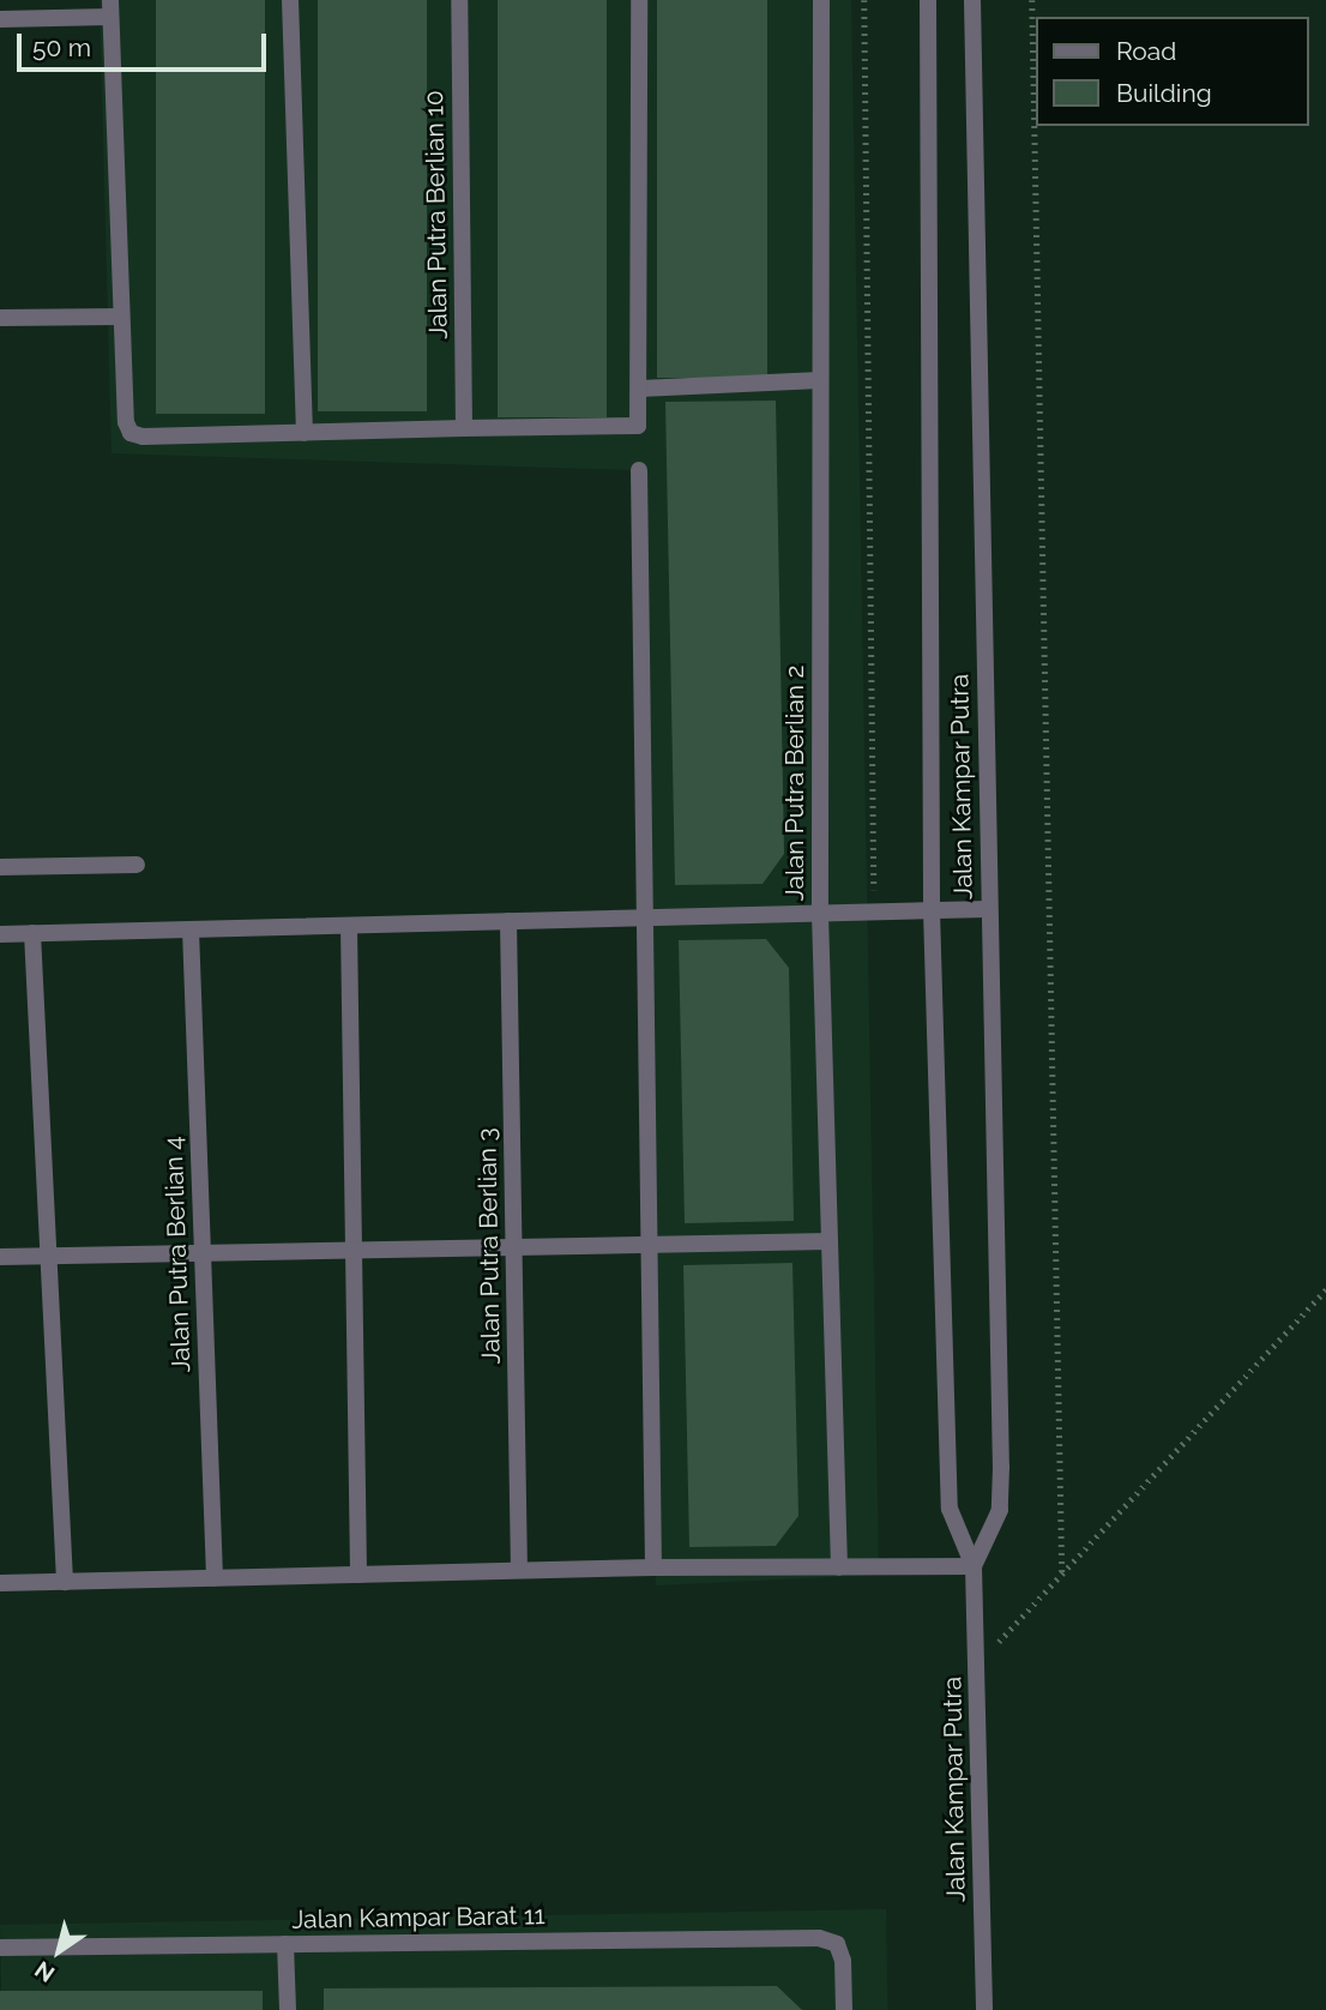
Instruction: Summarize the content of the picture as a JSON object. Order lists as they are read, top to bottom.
{
  "streets": {
    "street": [
      "Jalan Putra Berlian 10",
      "Jalan Putra Berlian 2",
      "Jalan Kampar Putra",
      "Jalan Putra Berlian 3",
      "Jalan Putra Berlian 4",
      "Jalan Kampar Barat 11"
    ]
  },
  "legend": ["Road", "Building"],
  "scale_bar": "50 m",
  "north": "bottom left"
}
